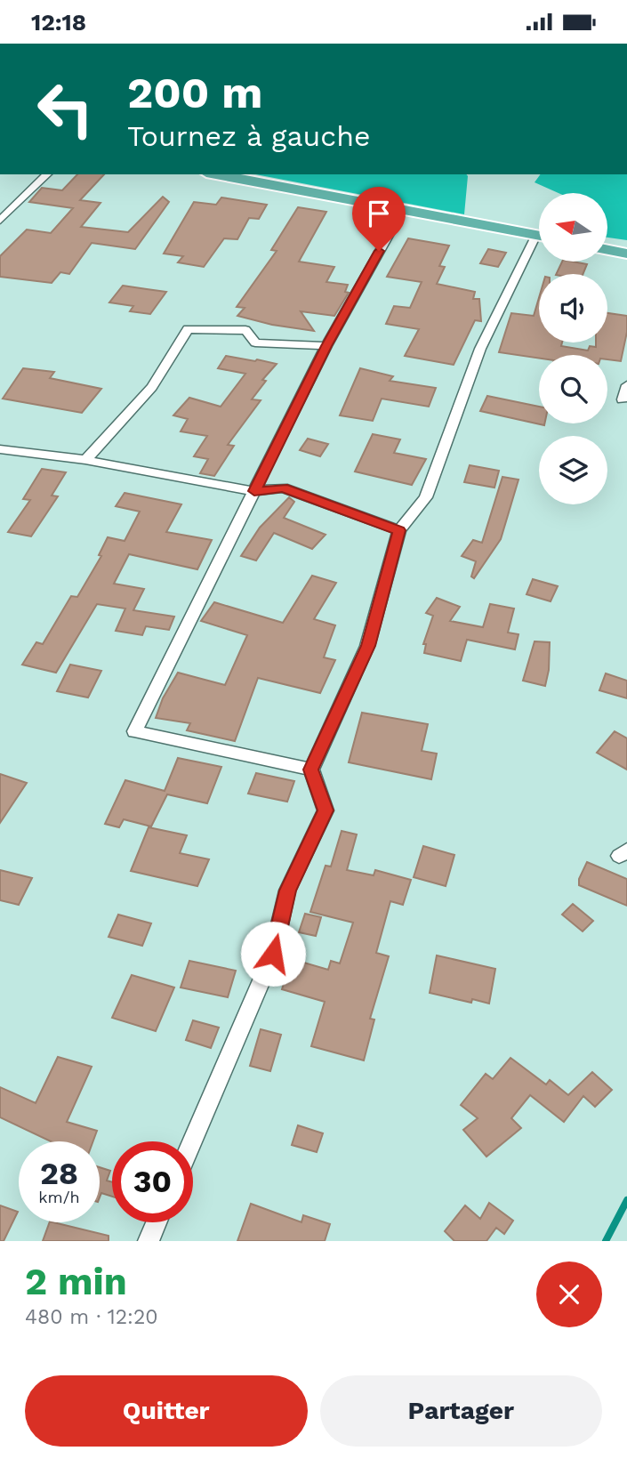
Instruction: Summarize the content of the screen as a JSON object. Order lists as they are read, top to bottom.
{
  "north": "left",
  "page": {
    "status": "12:18",
    "turn": ["200 m", "Tournez à gauche"],
    "speed": "28 km/h",
    "limit": "30",
    "heading": ["2 min", "480 m · 12:20"],
    "buttons": ["Quitter", "Partager"]
  }
}
